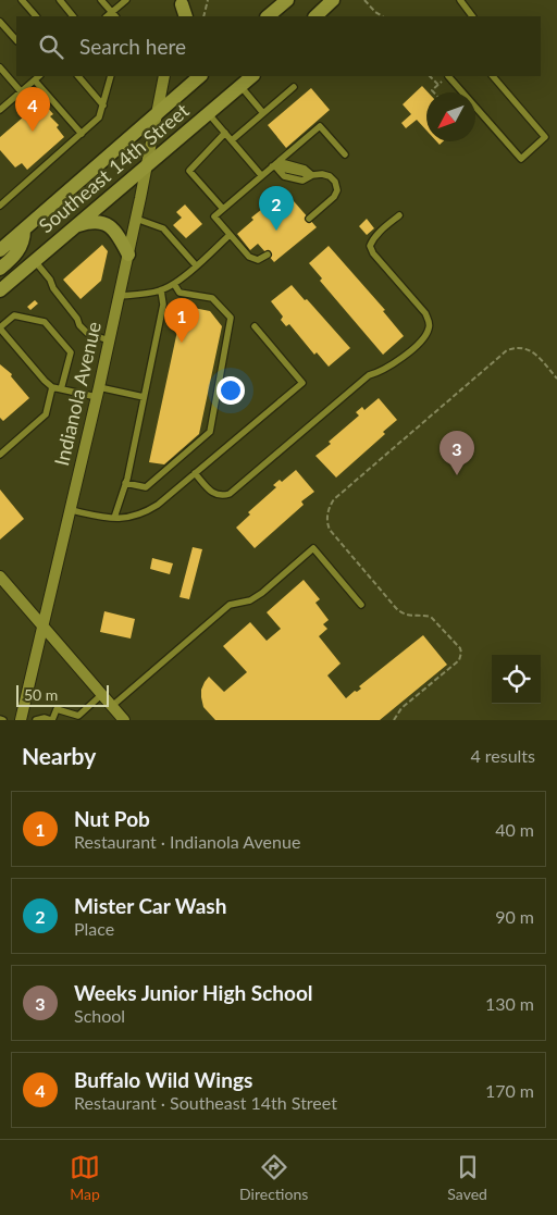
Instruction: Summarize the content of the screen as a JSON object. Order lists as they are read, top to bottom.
{
  "streets": {
    "main road": ["Southeast 14th Street", "Indianola Avenue"]
  },
  "crossings": [
    ["Southeast 14th Street", "Indianola Avenue"]
  ],
  "scale_bar": "50 m",
  "north": "bottom left",
  "page": {
    "search": "Search here",
    "pins": [
      "4",
      "2",
      "1",
      "3"
    ],
    "scale": "50 m",
    "heading": ["Nearby", "4 results"],
    "list": [
      {
        "mark": "1",
        "name": "Nut Pob",
        "note": "Restaurant · Indianola Avenue",
        "value": "40 m"
      },
      {
        "mark": "2",
        "name": "Mister Car Wash",
        "note": "Place",
        "value": "90 m"
      },
      {
        "mark": "3",
        "name": "Weeks Junior High School",
        "note": "School",
        "value": "130 m"
      },
      {
        "mark": "4",
        "name": "Buffalo Wild Wings",
        "note": "Restaurant · Southeast 14th Street",
        "value": "170 m"
      }
    ],
    "nav": ["Map", "Directions", "Saved"]
  }
}
